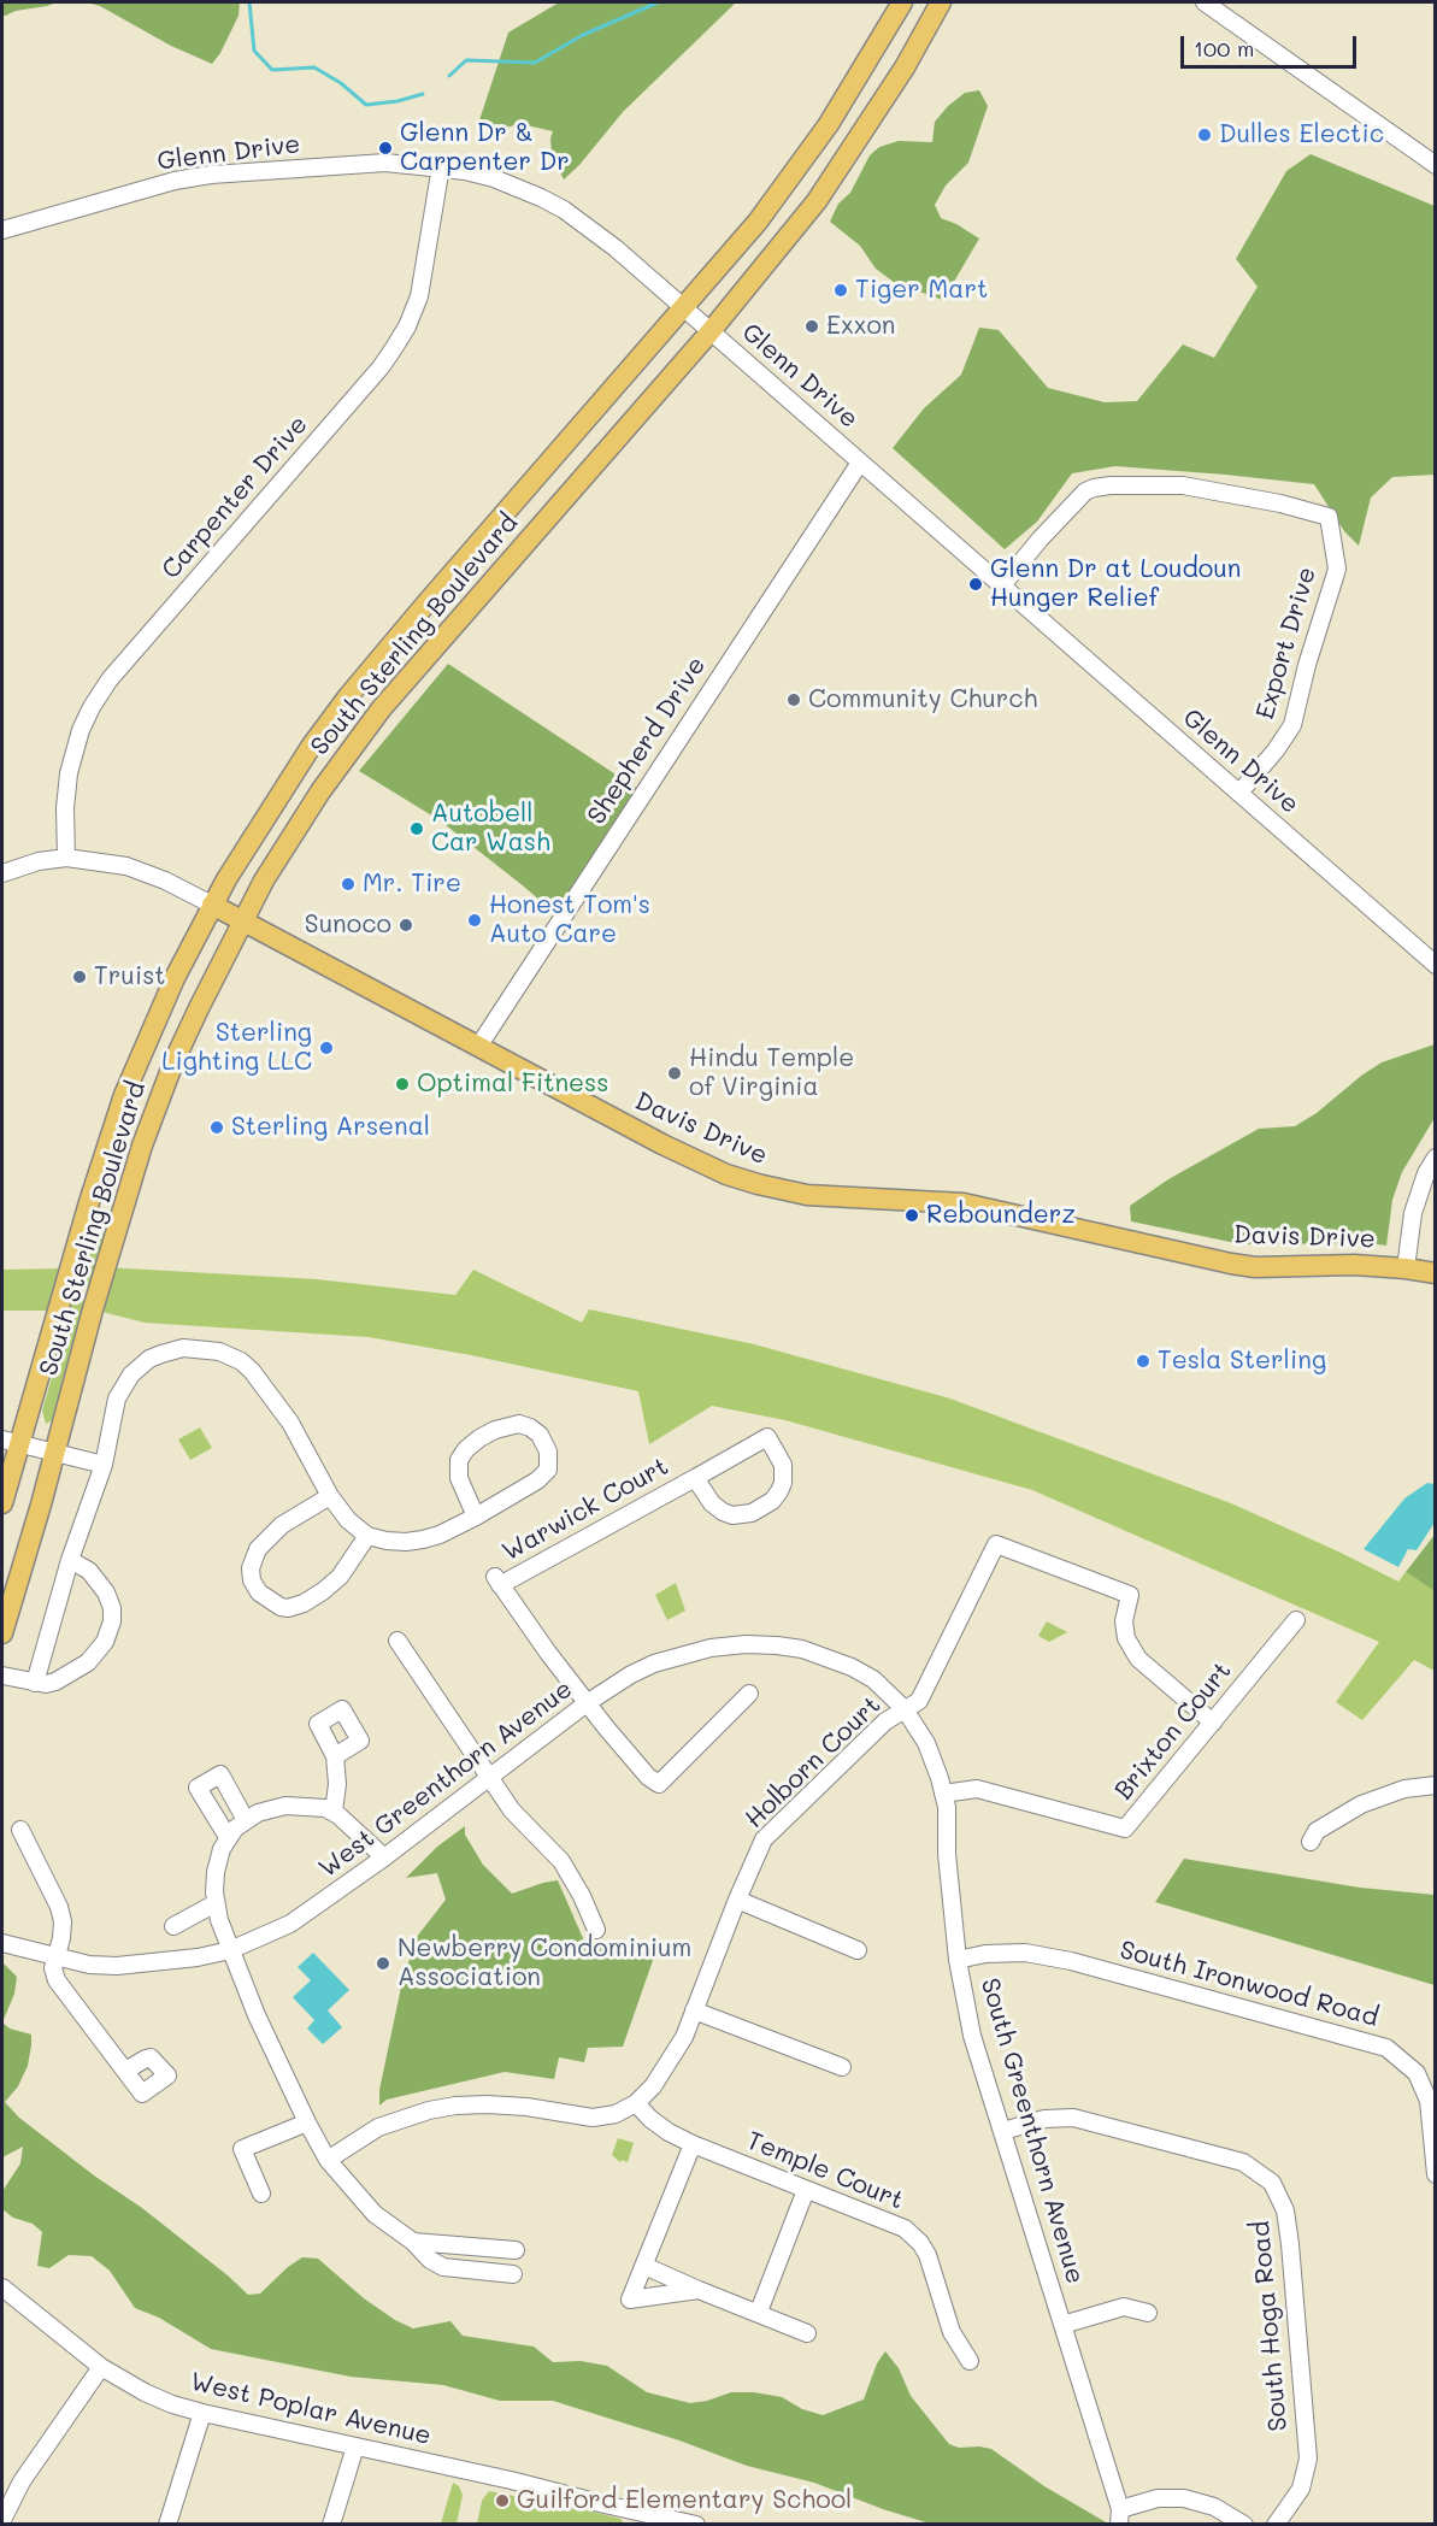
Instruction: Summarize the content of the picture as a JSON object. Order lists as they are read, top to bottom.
{
  "streets": {
    "main road": ["South Sterling Boulevard", "Davis Drive"],
    "street": [
      "Glenn Drive",
      "Carpenter Drive",
      "Export Drive",
      "Shepherd Drive",
      "Warwick Court",
      "Brixton Court",
      "Holborn Court",
      "West Greenthorn Avenue",
      "South Ironwood Road",
      "South Greenthorn Avenue",
      "Temple Court",
      "South Hoga Road",
      "West Poplar Avenue"
    ]
  },
  "crossings": [
    ["Glenn Drive", "Carpenter Drive"],
    ["Glenn Drive", "South Sterling Boulevard"],
    ["Glenn Drive", "Export Drive"],
    ["Glenn Drive", "Shepherd Drive"],
    ["Carpenter Drive", "Davis Drive"],
    ["South Sterling Boulevard", "Davis Drive"],
    ["Shepherd Drive", "Davis Drive"],
    ["Warwick Court", "West Greenthorn Avenue"],
    ["Brixton Court", "Holborn Court"],
    ["Brixton Court", "South Greenthorn Avenue"],
    ["Holborn Court", "West Greenthorn Avenue"],
    ["Holborn Court", "South Greenthorn Avenue"],
    ["Holborn Court", "Temple Court"],
    ["West Greenthorn Avenue", "South Greenthorn Avenue"],
    ["South Ironwood Road", "South Greenthorn Avenue"],
    ["South Greenthorn Avenue", "South Hoga Road"]
  ],
  "places": [
    "Dulles Electic",
    "Glenn Dr & Carpenter Dr",
    "Tiger Mart",
    "Exxon",
    "Glenn Dr at Loudoun Hunger Relief",
    "Community Church",
    "Autobell Car Wash",
    "Mr. Tire",
    "Honest Tom's Auto Care",
    "Sunoco",
    "Truist",
    "Sterling Lighting LLC",
    "Hindu Temple of Virginia",
    "Optimal Fitness",
    "Sterling Arsenal",
    "Rebounderz",
    "Tesla Sterling",
    "Newberry Condominium Association",
    "Guilford Elementary School"
  ],
  "scale_bar": "100 m"
}
